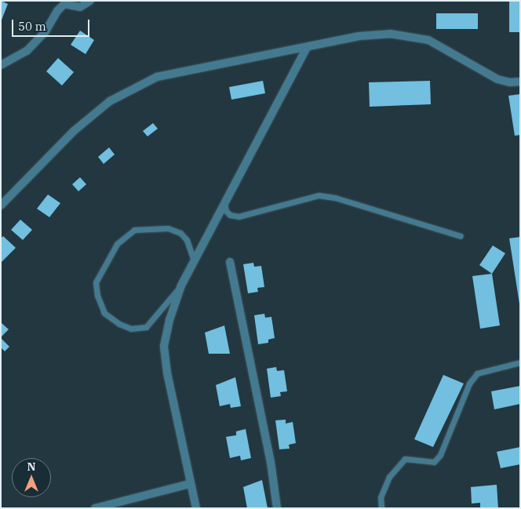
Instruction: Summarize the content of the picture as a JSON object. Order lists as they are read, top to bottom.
{
  "scale_bar": "50 m",
  "north": "top"
}
